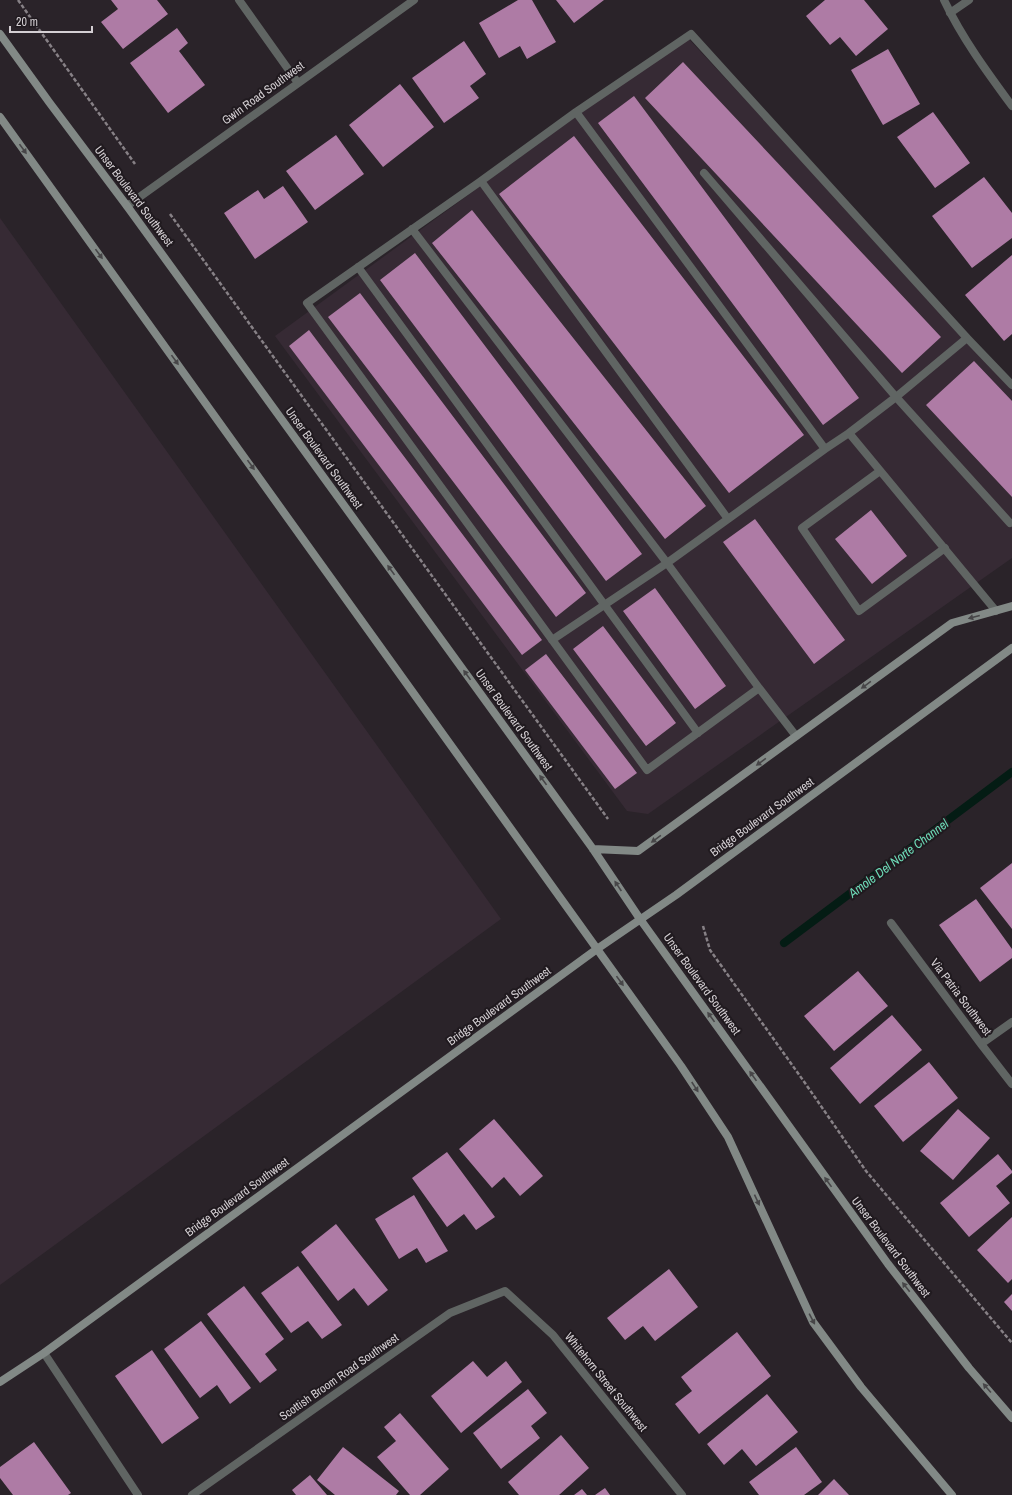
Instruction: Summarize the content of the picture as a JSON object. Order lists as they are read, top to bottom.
{
  "streets": {
    "main road": ["Unser Boulevard Southwest", "Bridge Boulevard Southwest"],
    "street": [
      "Gwin Road Southwest",
      "Via Patria Southwest",
      "Scottish Broom Road Southwest",
      "Whitehorn Street Southwest"
    ]
  },
  "crossings": [
    ["Gwin Road Southwest", "Unser Boulevard Southwest"],
    ["Unser Boulevard Southwest", "Bridge Boulevard Southwest"],
    ["Scottish Broom Road Southwest", "Whitehorn Street Southwest"]
  ],
  "water": ["Amole Del Norte Channel"],
  "scale_bar": "20 m"
}
